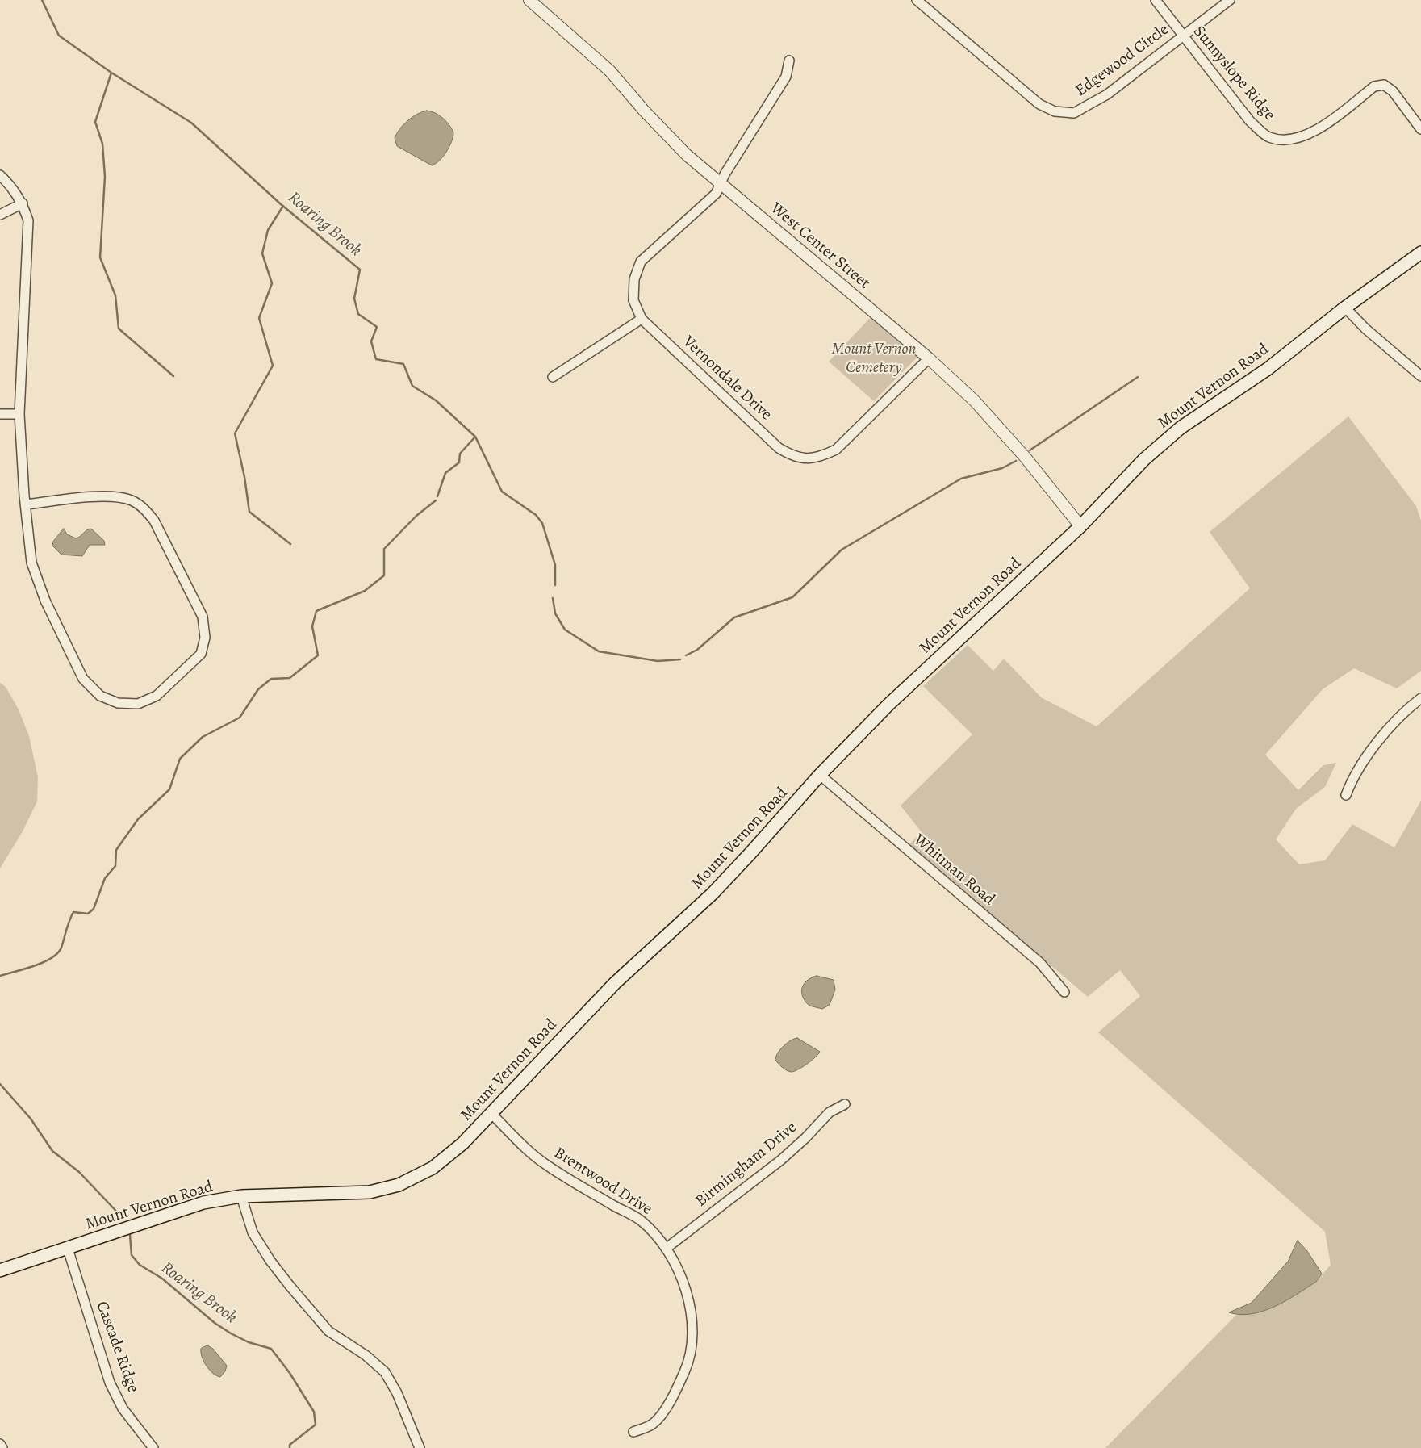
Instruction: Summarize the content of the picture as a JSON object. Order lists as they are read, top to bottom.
{
  "streets": {
    "main road": ["Mount Vernon Road"],
    "street": [
      "Edgewood Circle",
      "Sunnyslope Ridge",
      "West Center Street",
      "Vernondale Drive",
      "Whitman Road",
      "Birmingham Drive",
      "Brentwood Drive",
      "Cascade Ridge"
    ]
  },
  "crossings": [
    ["Edgewood Circle", "Sunnyslope Ridge"],
    ["West Center Street", "Vernondale Drive"],
    ["West Center Street", "Mount Vernon Road"],
    ["Mount Vernon Road", "Whitman Road"],
    ["Mount Vernon Road", "Brentwood Drive"],
    ["Mount Vernon Road", "Cascade Ridge"],
    ["Birmingham Drive", "Brentwood Drive"]
  ],
  "water": ["Roaring Brook"],
  "parks": ["Mount Vernon Cemetery"]
}
